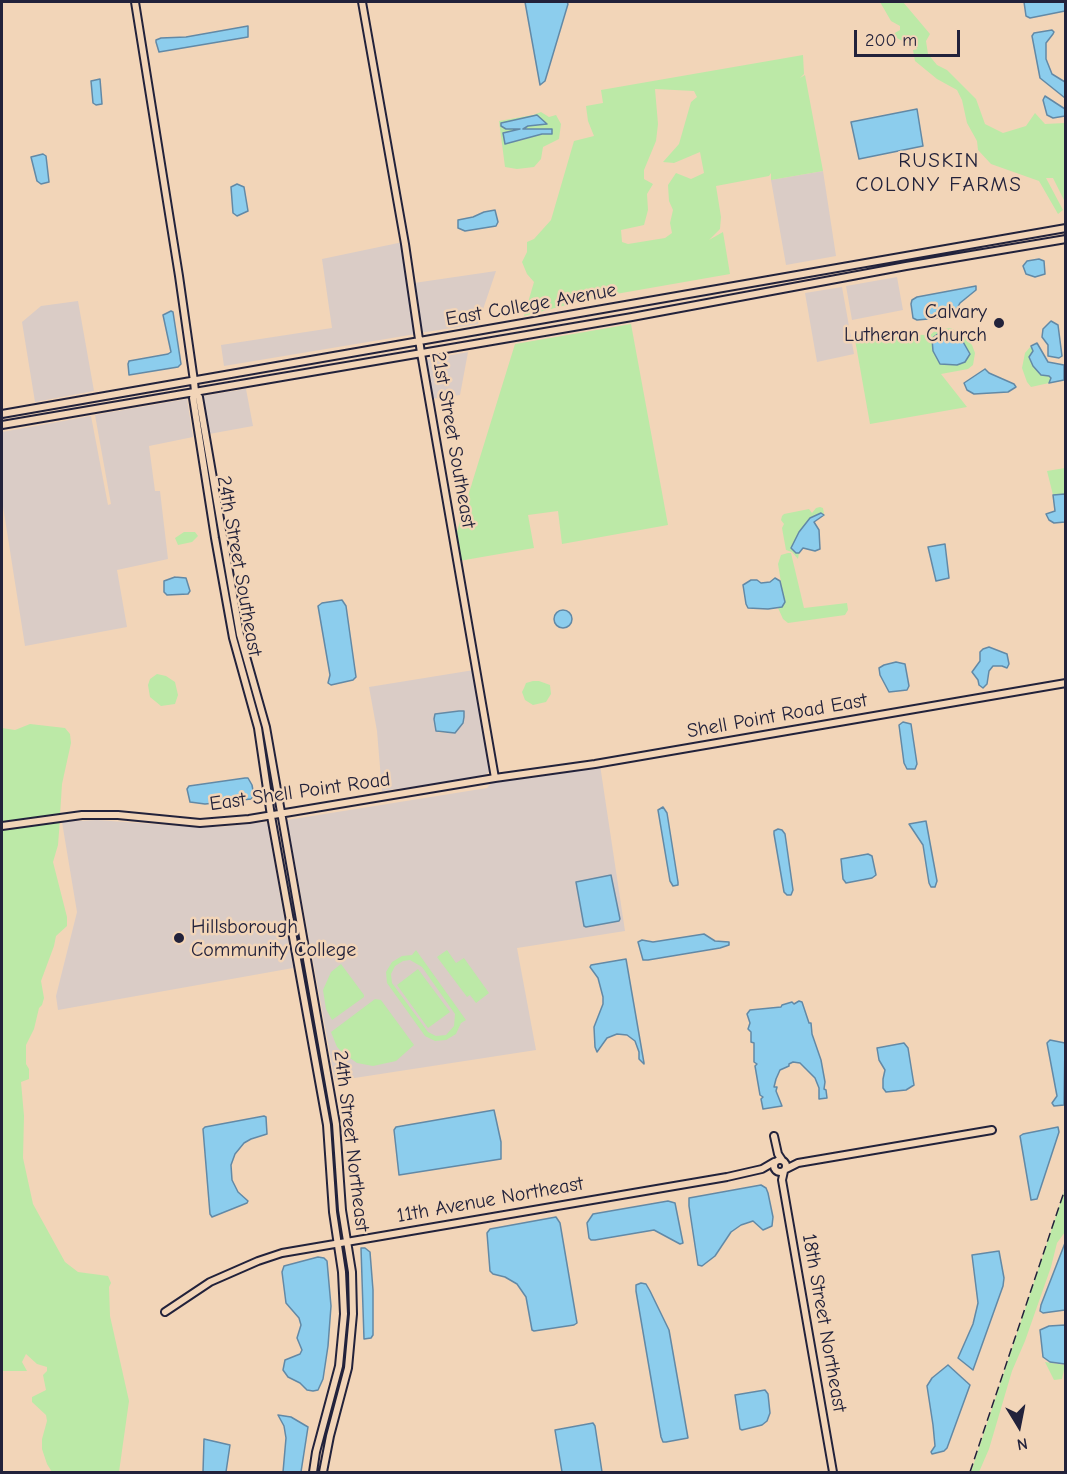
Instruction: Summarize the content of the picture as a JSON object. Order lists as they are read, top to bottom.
{
  "streets": {
    "street": [
      "East College Avenue",
      "21st Street Southeast",
      "24th Street Southeast",
      "Shell Point Road East",
      "East Shell Point Road",
      "24th Street Northeast",
      "11th Avenue Northeast",
      "18th Street Northeast"
    ]
  },
  "crossings": [
    ["East College Avenue", "21st Street Southeast"],
    ["East College Avenue", "24th Street Southeast"],
    ["21st Street Southeast", "Shell Point Road East"],
    ["21st Street Southeast", "East Shell Point Road"],
    ["24th Street Southeast", "East Shell Point Road"],
    ["24th Street Southeast", "24th Street Northeast"],
    ["Shell Point Road East", "East Shell Point Road"],
    ["East Shell Point Road", "24th Street Northeast"],
    ["24th Street Northeast", "11th Avenue Northeast"],
    ["11th Avenue Northeast", "18th Street Northeast"]
  ],
  "districts": ["RUSKIN COLONY FARMS"],
  "places": ["Calvary Lutheran Church", "Hillsborough Community College"],
  "scale_bar": "200 m",
  "north": "bottom"
}
